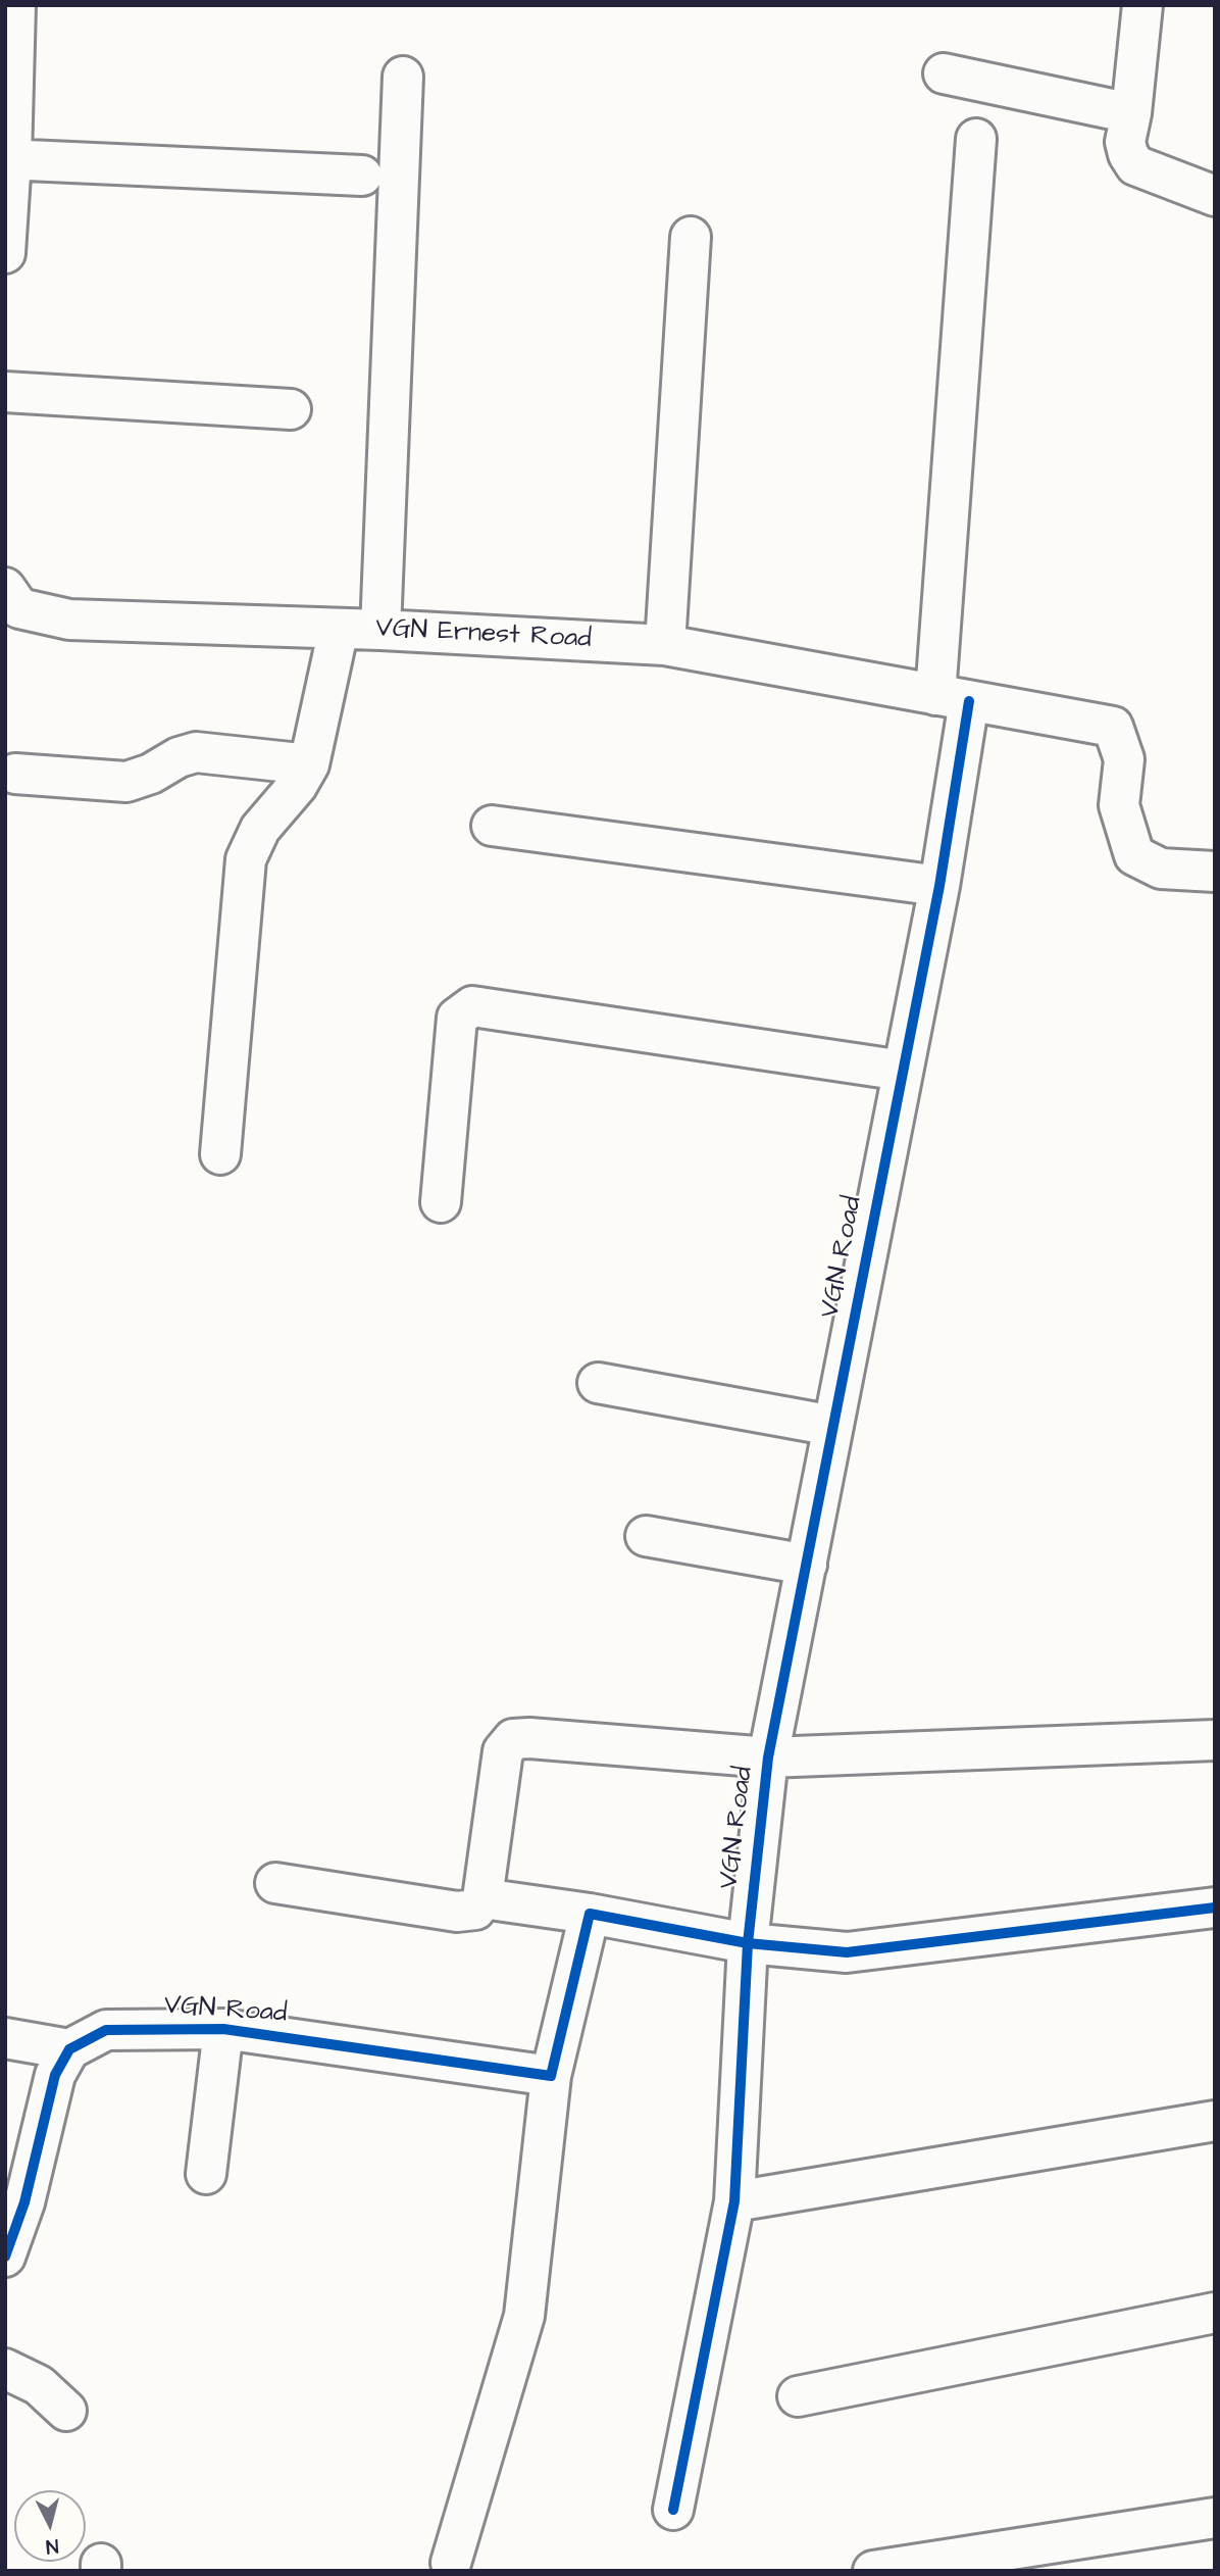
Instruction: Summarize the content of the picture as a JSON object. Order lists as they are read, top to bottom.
{
  "streets": {
    "street": ["VGN Ernest Road", "VGN Road"]
  },
  "crossings": [
    ["VGN Ernest Road", "VGN Road"]
  ],
  "north": "bottom"
}
